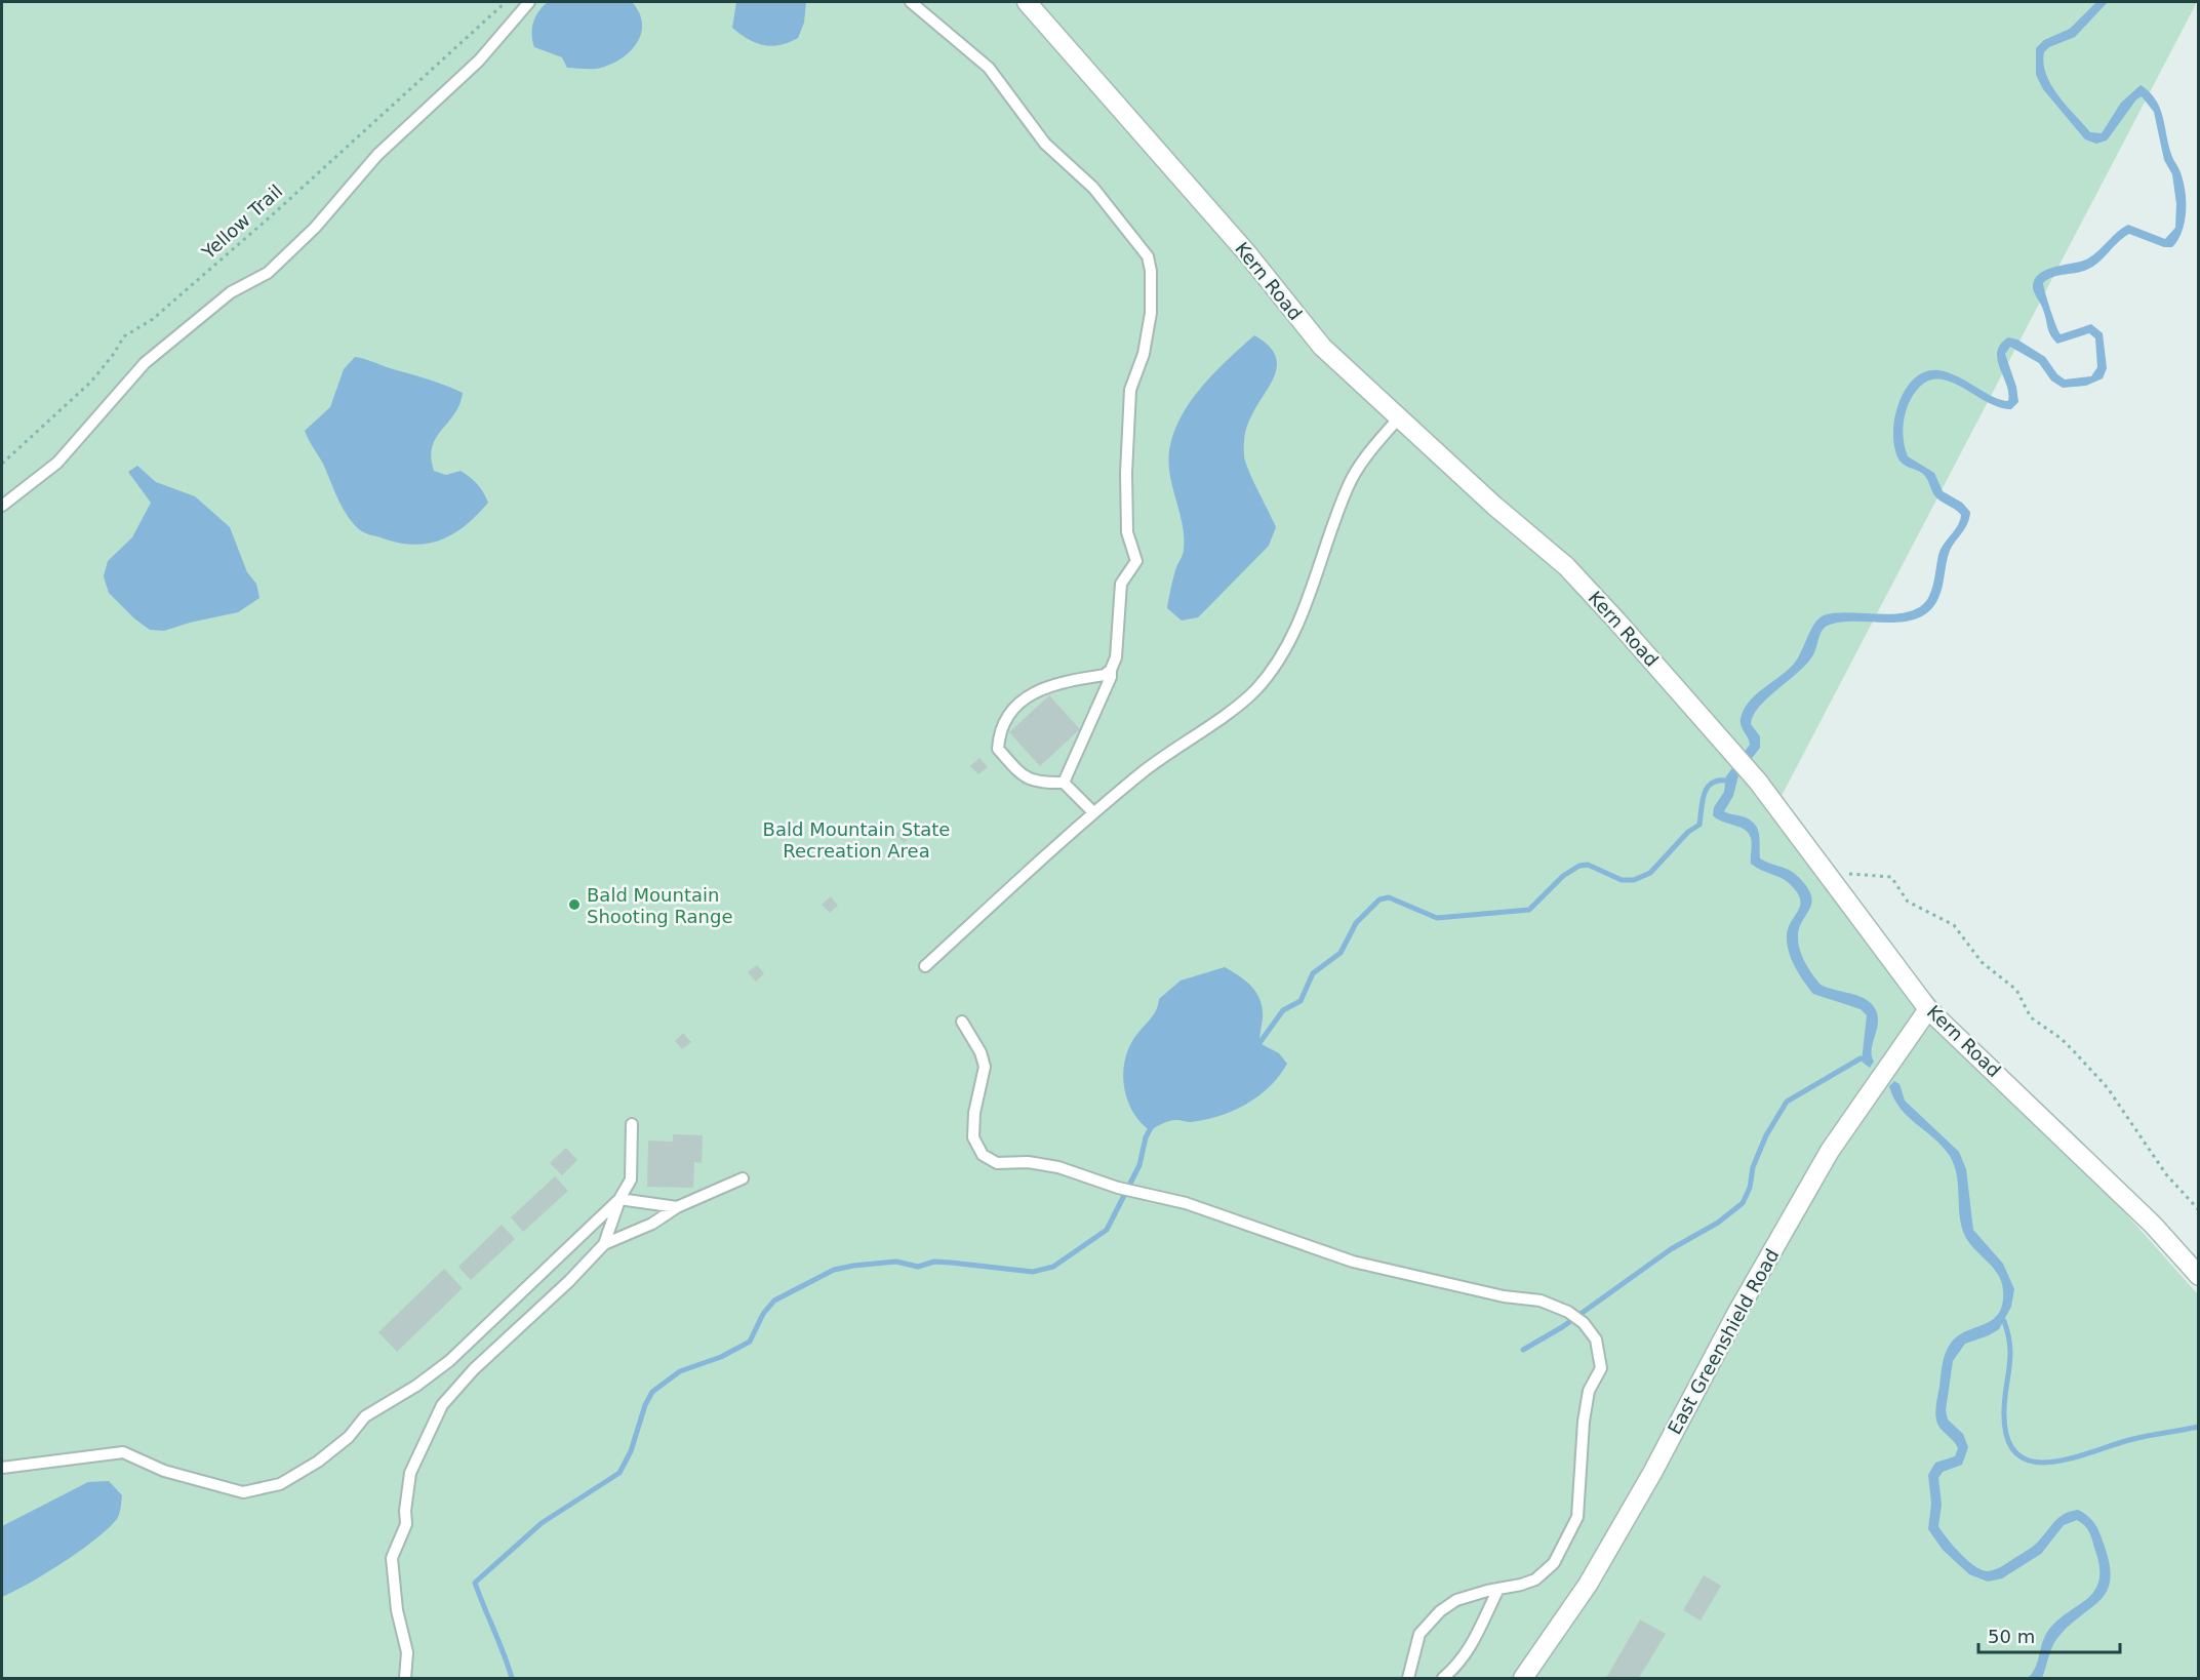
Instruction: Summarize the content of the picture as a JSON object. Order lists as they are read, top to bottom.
{
  "streets": {
    "street": ["Kern Road", "East Greenshield Road"],
    "path": ["Yellow Trail"]
  },
  "crossings": [
    ["Kern Road", "East Greenshield Road"]
  ],
  "parks": ["Bald Mountain State Recreation Area"],
  "places": ["Bald Mountain Shooting Range"],
  "scale_bar": "50 m"
}
